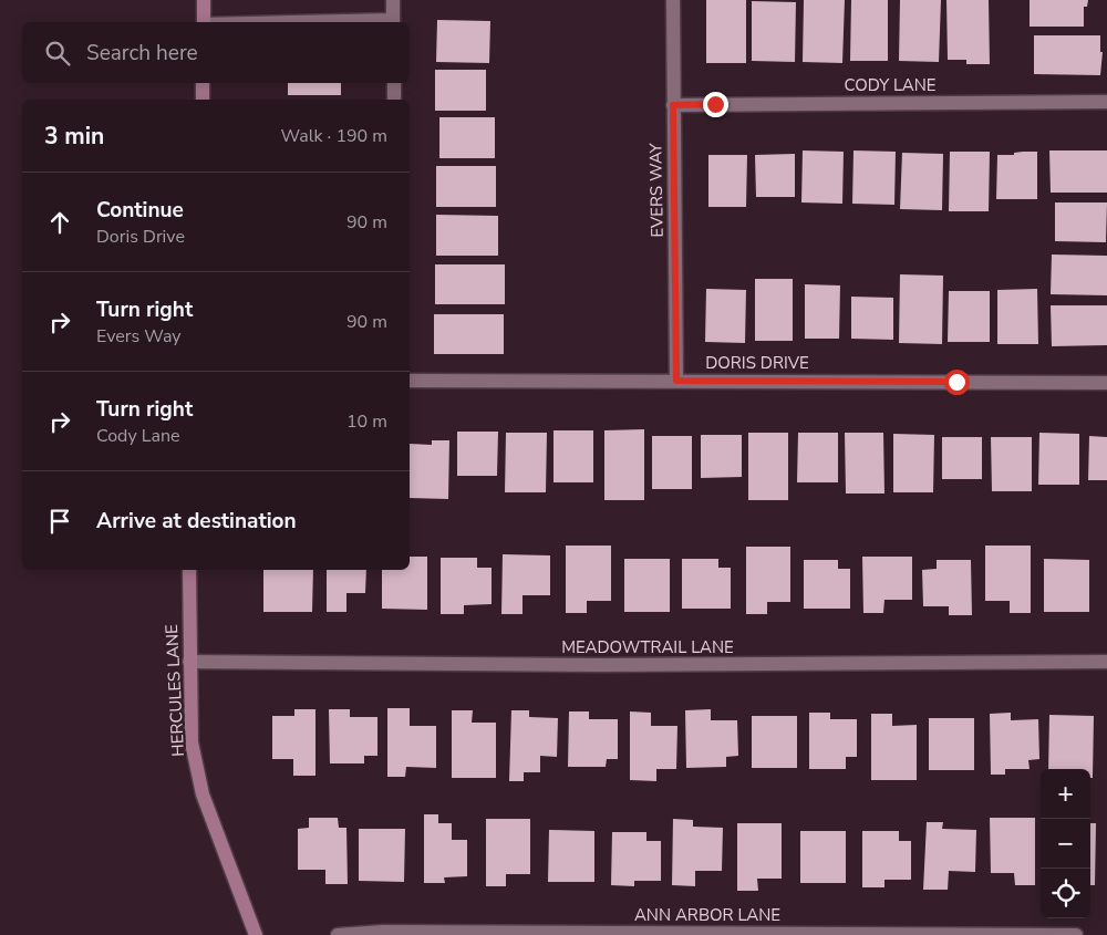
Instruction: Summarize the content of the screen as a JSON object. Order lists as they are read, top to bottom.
{
  "streets": {
    "street": [
      "CODY LANE",
      "EVERS WAY",
      "DORIS DRIVE",
      "MEADOWTRAIL LANE",
      "HERCULES LANE",
      "ANN ARBOR LANE"
    ]
  },
  "crossings": [
    ["CODY LANE", "EVERS WAY"],
    ["EVERS WAY", "DORIS DRIVE"],
    ["MEADOWTRAIL LANE", "HERCULES LANE"]
  ],
  "page": {
    "search": "Search here",
    "heading": ["3 min", "Walk · 190 m"],
    "list": [
      ["Continue", "Doris Drive", "90 m"],
      ["Turn right", "Evers Way", "90 m"],
      ["Turn right", "Cody Lane", "10 m"],
      "Arrive at destination"
    ],
    "map_buttons": ["+", "−"]
  }
}
